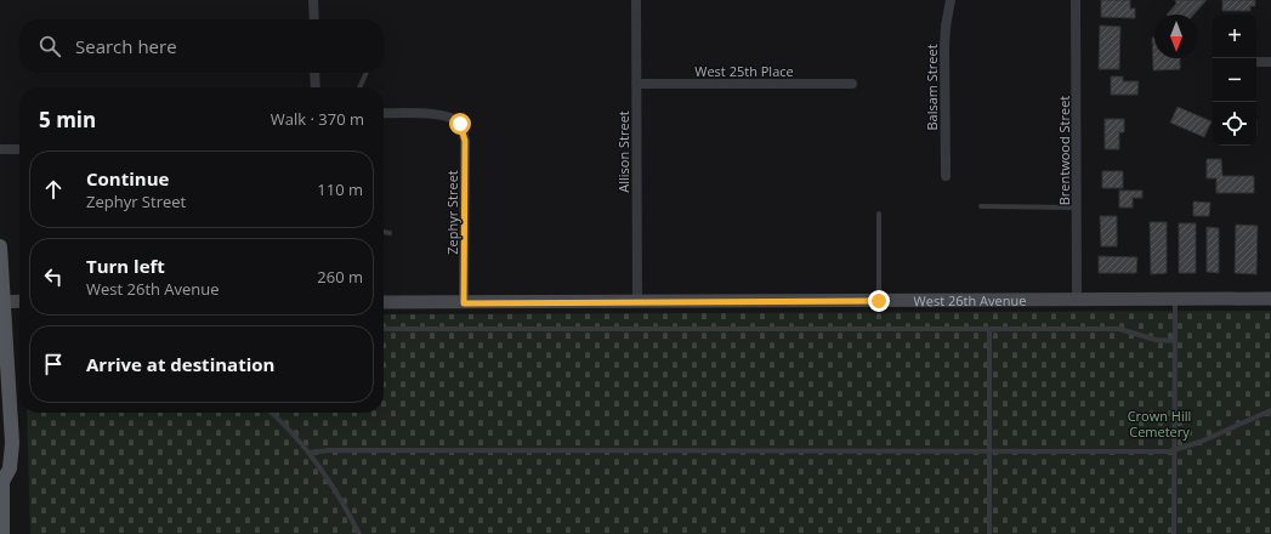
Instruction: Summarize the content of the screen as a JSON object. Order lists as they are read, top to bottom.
{
  "streets": {
    "street": [
      "West 25th Place",
      "Balsam Street",
      "Brentwood Street",
      "Allison Street",
      "Zephyr Street",
      "West 26th Avenue"
    ]
  },
  "crossings": [
    ["West 25th Place", "Allison Street"],
    ["Brentwood Street", "West 26th Avenue"],
    ["Allison Street", "West 26th Avenue"],
    ["Zephyr Street", "West 26th Avenue"]
  ],
  "parks": ["Crown Hill Cemetery"],
  "north": "bottom",
  "page": {
    "map_buttons": ["+", "−"],
    "search": "Search here",
    "heading": ["5 min", "Walk · 370 m"],
    "list": [
      ["Continue", "Zephyr Street", "110 m"],
      ["Turn left", "West 26th Avenue", "260 m"],
      "Arrive at destination"
    ]
  }
}
